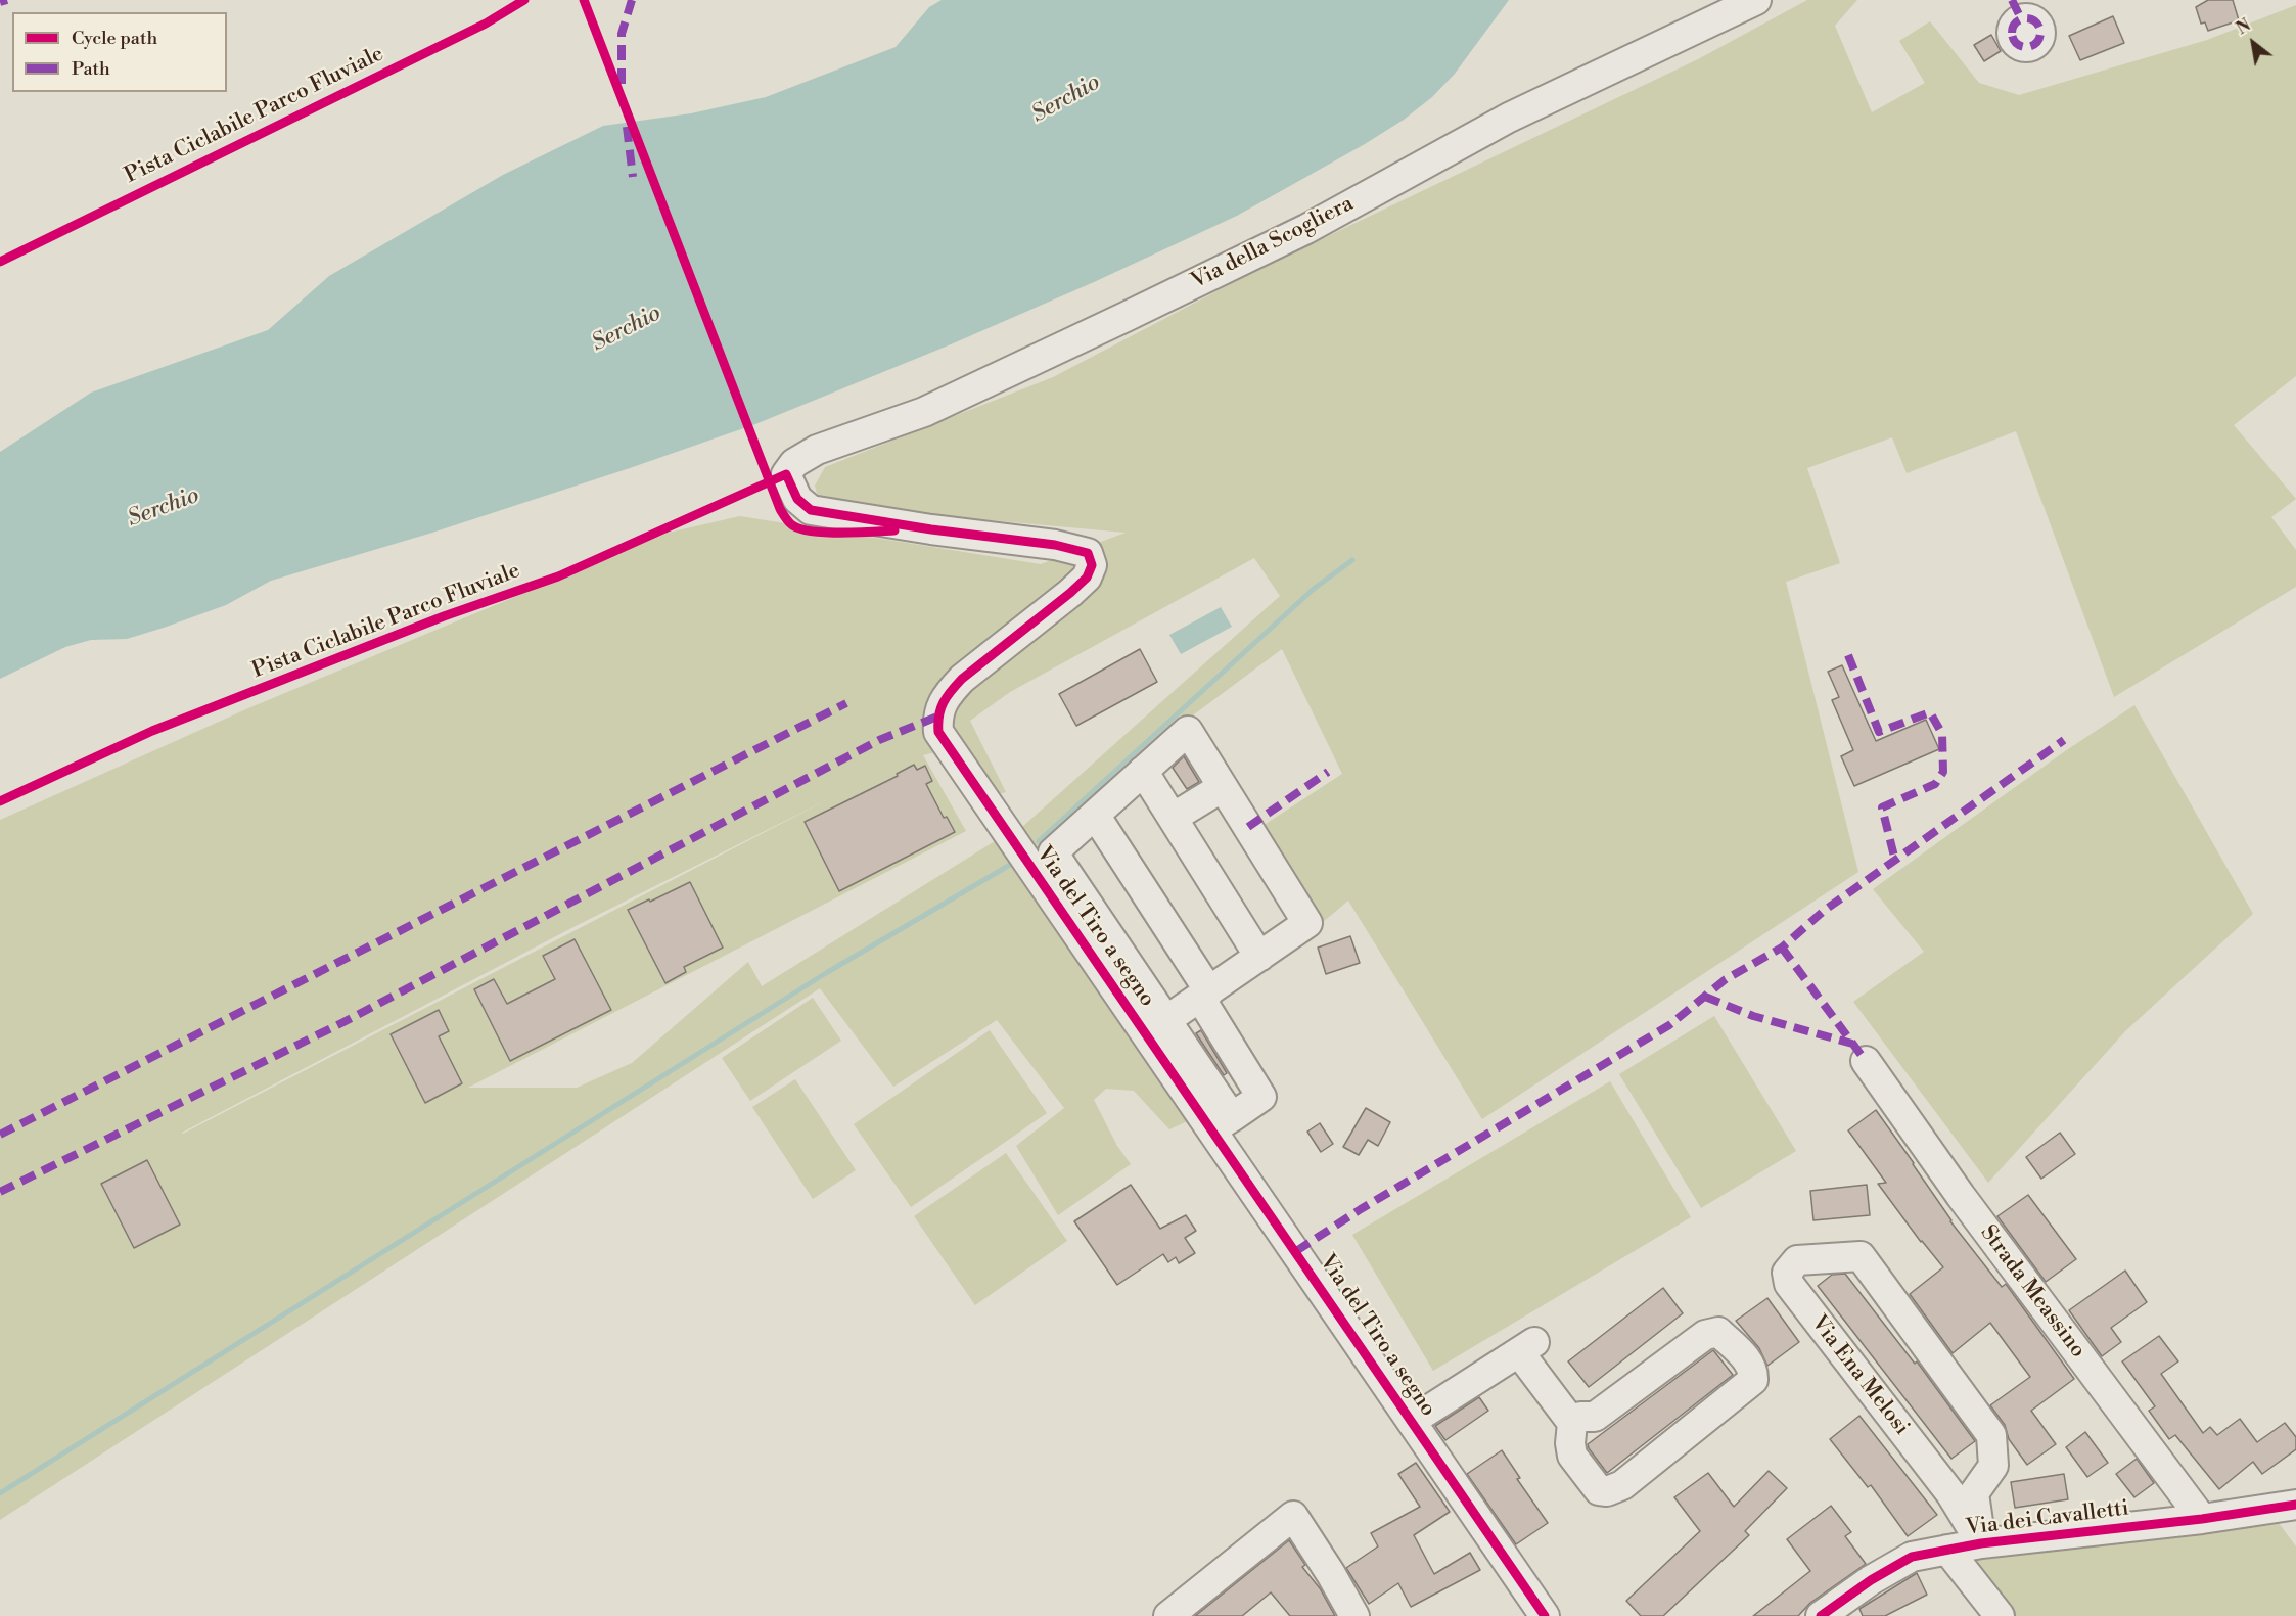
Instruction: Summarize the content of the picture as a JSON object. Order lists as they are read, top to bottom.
{
  "streets": {
    "street": [
      "Via della Scogliera",
      "Via del Tiro a segno",
      "Strada Meassino",
      "Via Ena Melosi",
      "Via dei Cavalletti"
    ],
    "cycle path": ["Pista Ciclabile Parco Fluviale"]
  },
  "crossings": [
    ["Via della Scogliera", "Via del Tiro a segno"],
    ["Strada Meassino", "Via dei Cavalletti"],
    ["Via Ena Melosi", "Via dei Cavalletti"]
  ],
  "water": ["Serchio"],
  "legend": ["Cycle path", "Path"],
  "north": "top left"
}
